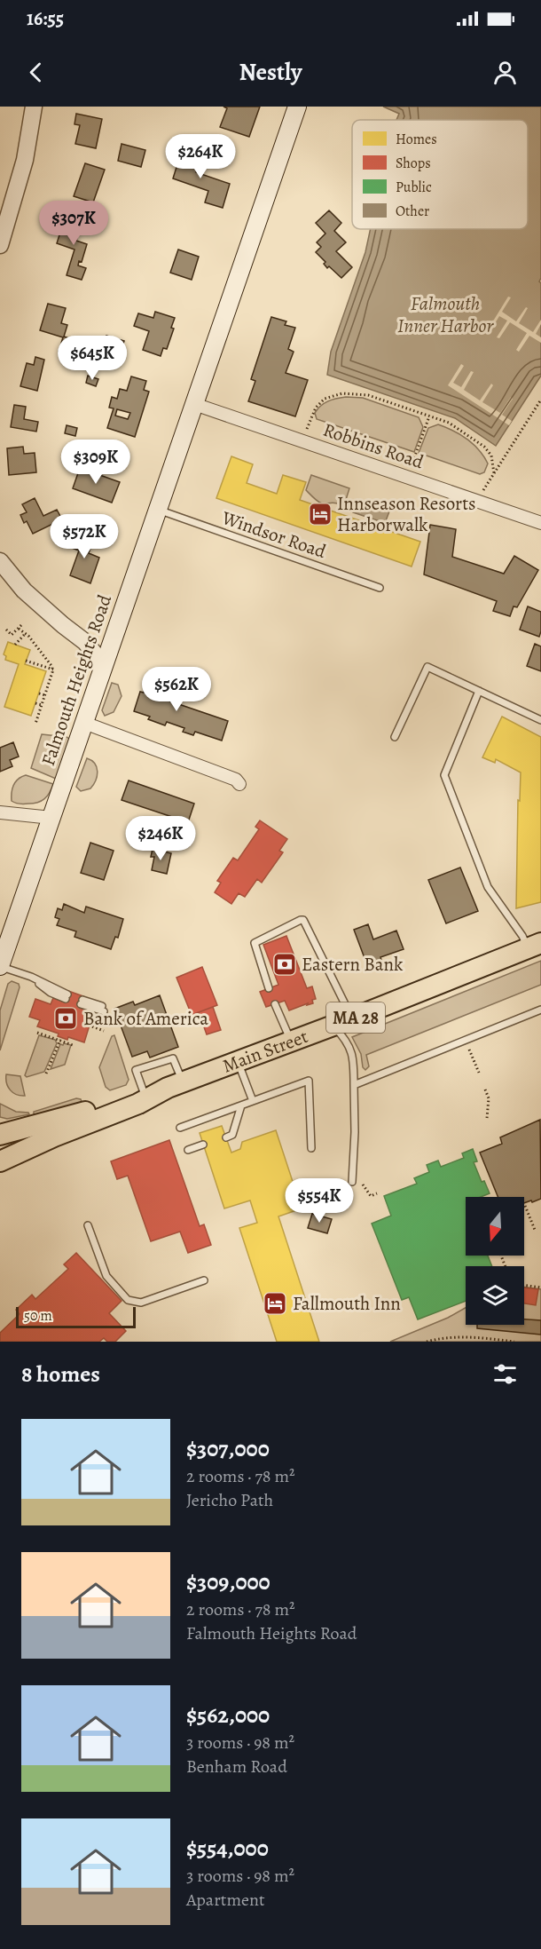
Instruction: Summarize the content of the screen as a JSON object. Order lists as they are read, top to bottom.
{
  "streets": {
    "main road": ["Falmouth Heights Road", "MA 28", "Main Street"],
    "street": ["Robbins Road"],
    "lane": ["Windsor Road"]
  },
  "crossings": [
    ["Robbins Road", "Falmouth Heights Road"],
    ["Windsor Road", "Falmouth Heights Road"]
  ],
  "water": ["Falmouth Inner Harbor"],
  "places": {
    "hotel": ["Innseason Resorts Harborwalk", "Fallmouth Inn"],
    "bank": ["Eastern Bank", "Bank of America"]
  },
  "legend": [
    "Homes",
    "Shops",
    "Public",
    "Other"
  ],
  "scale_bar": "50 m",
  "north": "bottom",
  "page": {
    "status": "16:55",
    "header": "Nestly",
    "price": [
      "$264K",
      "$307K",
      "$645K",
      "$309K",
      "$572K",
      "$562K",
      "$246K",
      "$554K"
    ],
    "scale": "50 m",
    "heading": "8 homes",
    "list": [
      {
        "name": "$307,000",
        "note": "2 rooms · 78 m² · Jericho Path"
      },
      {
        "name": "$309,000",
        "note": "2 rooms · 78 m² · Falmouth Heights Road"
      },
      {
        "name": "$562,000",
        "note": "3 rooms · 98 m² · Benham Road"
      },
      {
        "name": "$554,000",
        "note": "3 rooms · 98 m² · Apartment"
      }
    ]
  }
}
